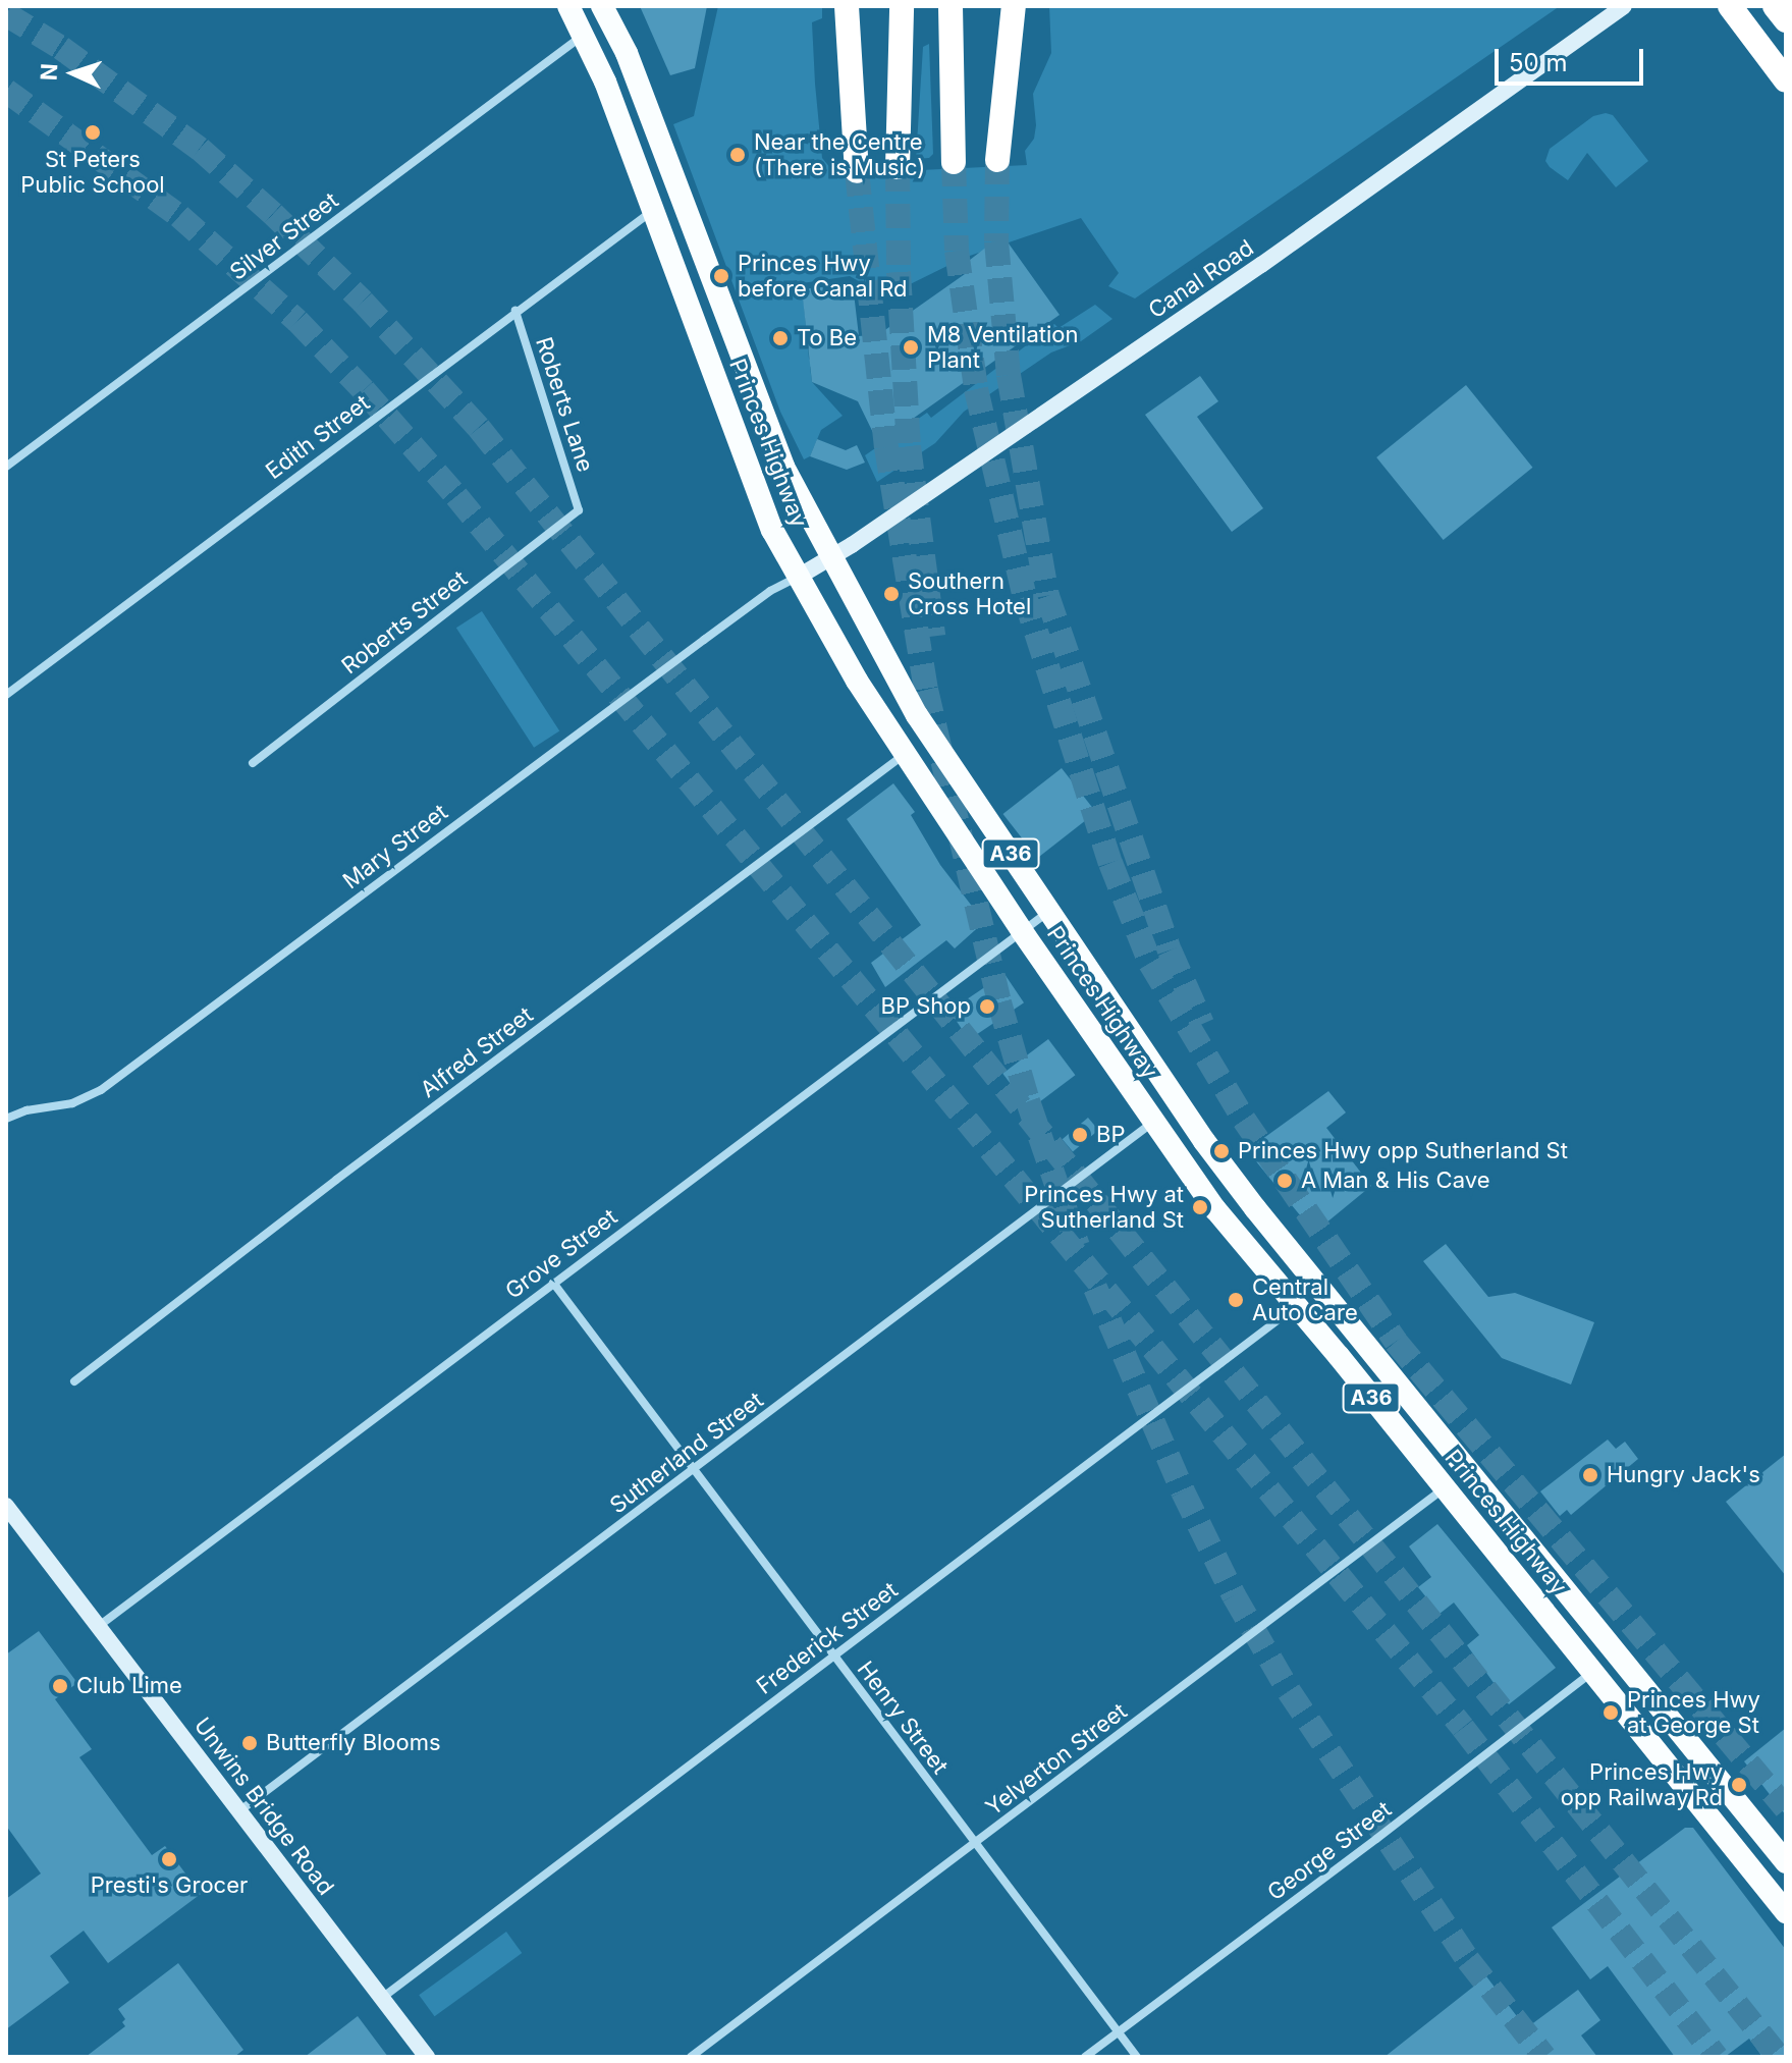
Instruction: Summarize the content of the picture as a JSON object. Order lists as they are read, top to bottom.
{
  "streets": {
    "highway": ["Princes Highway", "A36"],
    "main road": ["Canal Road", "Unwins Bridge Road"],
    "street": [
      "Silver Street",
      "Roberts Lane",
      "Edith Street",
      "Roberts Street",
      "Mary Street",
      "Alfred Street",
      "Grove Street",
      "Sutherland Street",
      "Frederick Street",
      "Henry Street",
      "Yelverton Street",
      "George Street"
    ]
  },
  "crossings": [
    ["Silver Street", "Princes Highway"],
    ["Canal Road", "Princes Highway"],
    ["Canal Road", "Mary Street"],
    ["Roberts Lane", "Edith Street"],
    ["Roberts Lane", "Roberts Street"],
    ["Edith Street", "Princes Highway"],
    ["Princes Highway", "Mary Street"],
    ["Princes Highway", "Alfred Street"],
    ["Princes Highway", "Grove Street"],
    ["Princes Highway", "Sutherland Street"],
    ["Princes Highway", "Frederick Street"],
    ["Princes Highway", "Yelverton Street"],
    ["Princes Highway", "George Street"],
    ["Grove Street", "Henry Street"],
    ["Grove Street", "Unwins Bridge Road"],
    ["Sutherland Street", "Henry Street"],
    ["Sutherland Street", "Unwins Bridge Road"],
    ["Frederick Street", "Henry Street"],
    ["Frederick Street", "Unwins Bridge Road"],
    ["Henry Street", "Yelverton Street"],
    ["Henry Street", "George Street"]
  ],
  "places": [
    "St Peters Public School",
    "Near the Centre (There is Music)",
    "Princes Hwy before Canal Rd",
    "To Be",
    "M8 Ventilation Plant",
    "Southern Cross Hotel",
    "BP Shop",
    "BP",
    "Princes Hwy opp Sutherland St",
    "A Man & His Cave",
    "Princes Hwy at Sutherland St",
    "Central Auto Care",
    "Hungry Jack's",
    "Club Lime",
    "Princes Hwy at George St",
    "Butterfly Blooms",
    "Princes Hwy opp Railway Rd",
    "Presti's Grocer"
  ],
  "scale_bar": "50 m",
  "north": "left"
}
